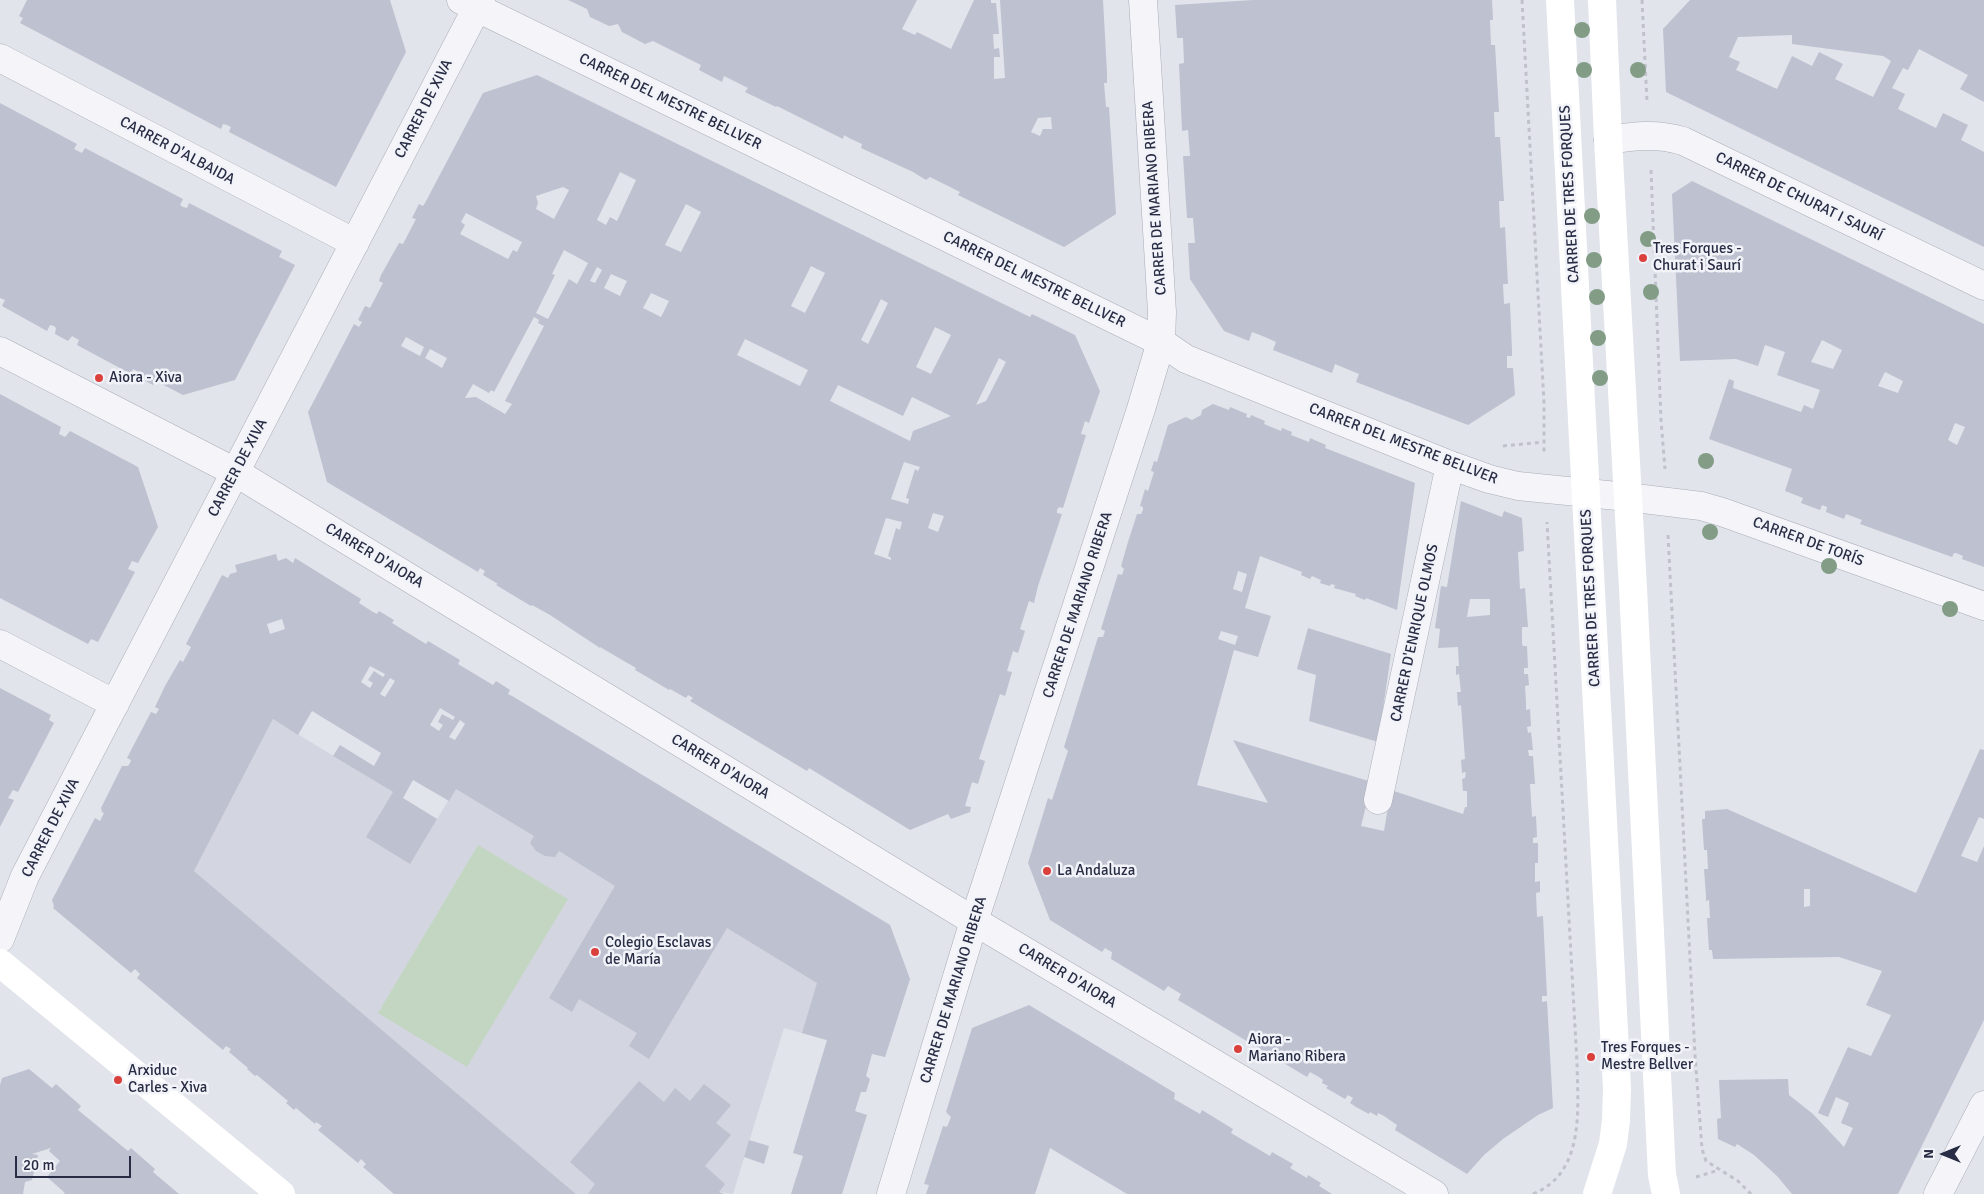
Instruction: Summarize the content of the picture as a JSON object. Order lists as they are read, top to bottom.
{
  "streets": {
    "main road": ["CARRER DE TRES FORQUES"],
    "street": [
      "CARRER DEL MESTRE BELLVER",
      "CARRER DE XIVA",
      "CARRER D'ALBAIDA",
      "CARRER DE CHURAT I SAURÍ",
      "CARRER DE MARIANO RIBERA",
      "CARRER DE TORÍS",
      "CARRER D'AIORA",
      "CARRER D'ENRIQUE OLMOS"
    ]
  },
  "crossings": [
    ["CARRER DEL MESTRE BELLVER", "CARRER DE XIVA"],
    ["CARRER DEL MESTRE BELLVER", "CARRER DE TRES FORQUES"],
    ["CARRER DEL MESTRE BELLVER", "CARRER DE MARIANO RIBERA"],
    ["CARRER DEL MESTRE BELLVER", "CARRER DE TORÍS"],
    ["CARRER DEL MESTRE BELLVER", "CARRER D'ENRIQUE OLMOS"],
    ["CARRER DE XIVA", "CARRER D'ALBAIDA"],
    ["CARRER DE XIVA", "CARRER D'AIORA"],
    ["CARRER DE MARIANO RIBERA", "CARRER D'AIORA"]
  ],
  "places": [
    "Tres Forques - Churat i Saurí",
    "Aiora - Xiva",
    "La Andaluza",
    "Colegio Esclavas de María",
    "Aiora - Mariano Ribera",
    "Tres Forques - Mestre Bellver",
    "Arxiduc Carles - Xiva"
  ],
  "scale_bar": "20 m",
  "north": "left"
}
